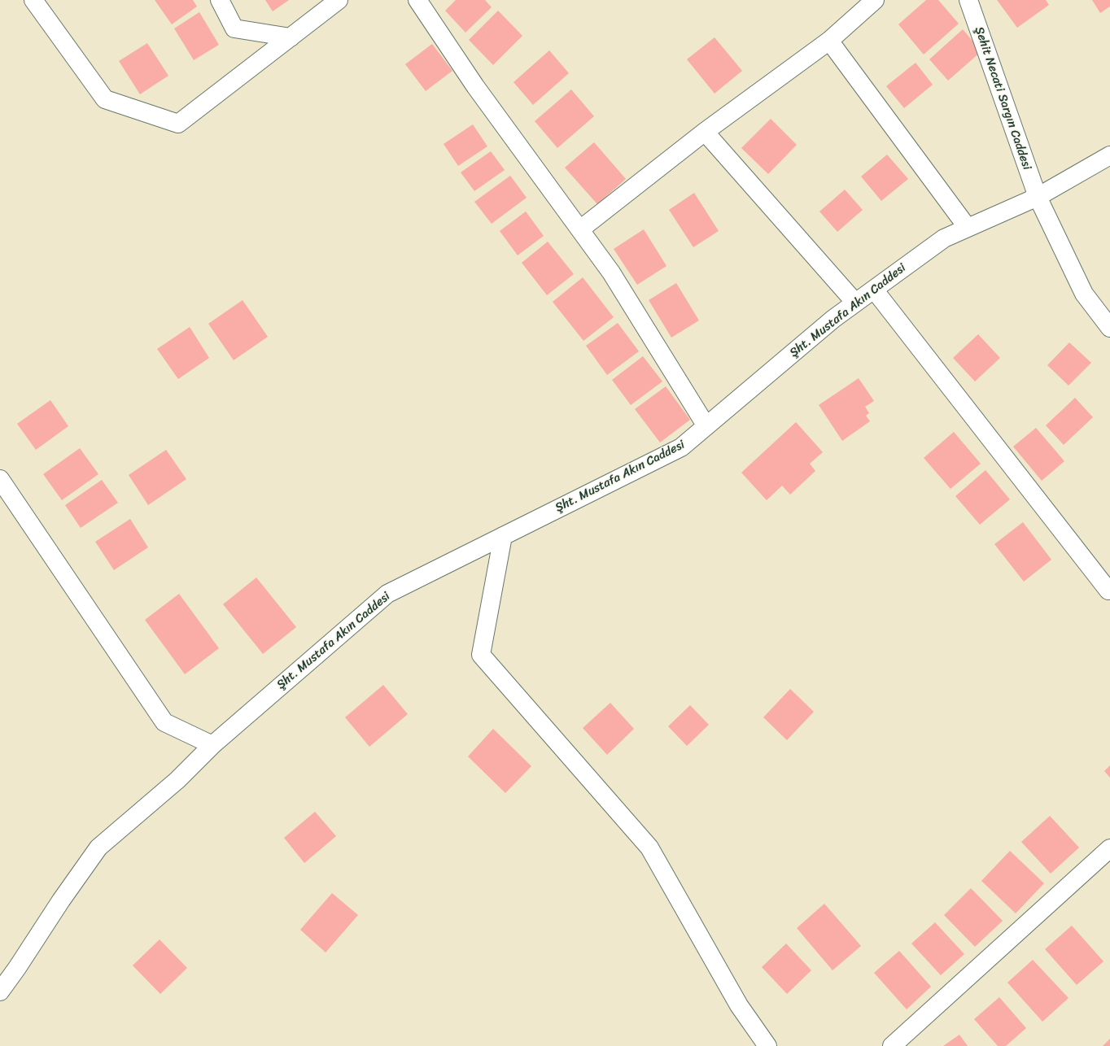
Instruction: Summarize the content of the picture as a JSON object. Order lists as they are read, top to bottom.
{
  "streets": {
    "street": ["Şehit Necati Sargın Caddesi", "Şht. Mustafa Akın Caddesi"]
  },
  "crossings": [
    ["Şehit Necati Sargın Caddesi", "Şht. Mustafa Akın Caddesi"]
  ]
}
